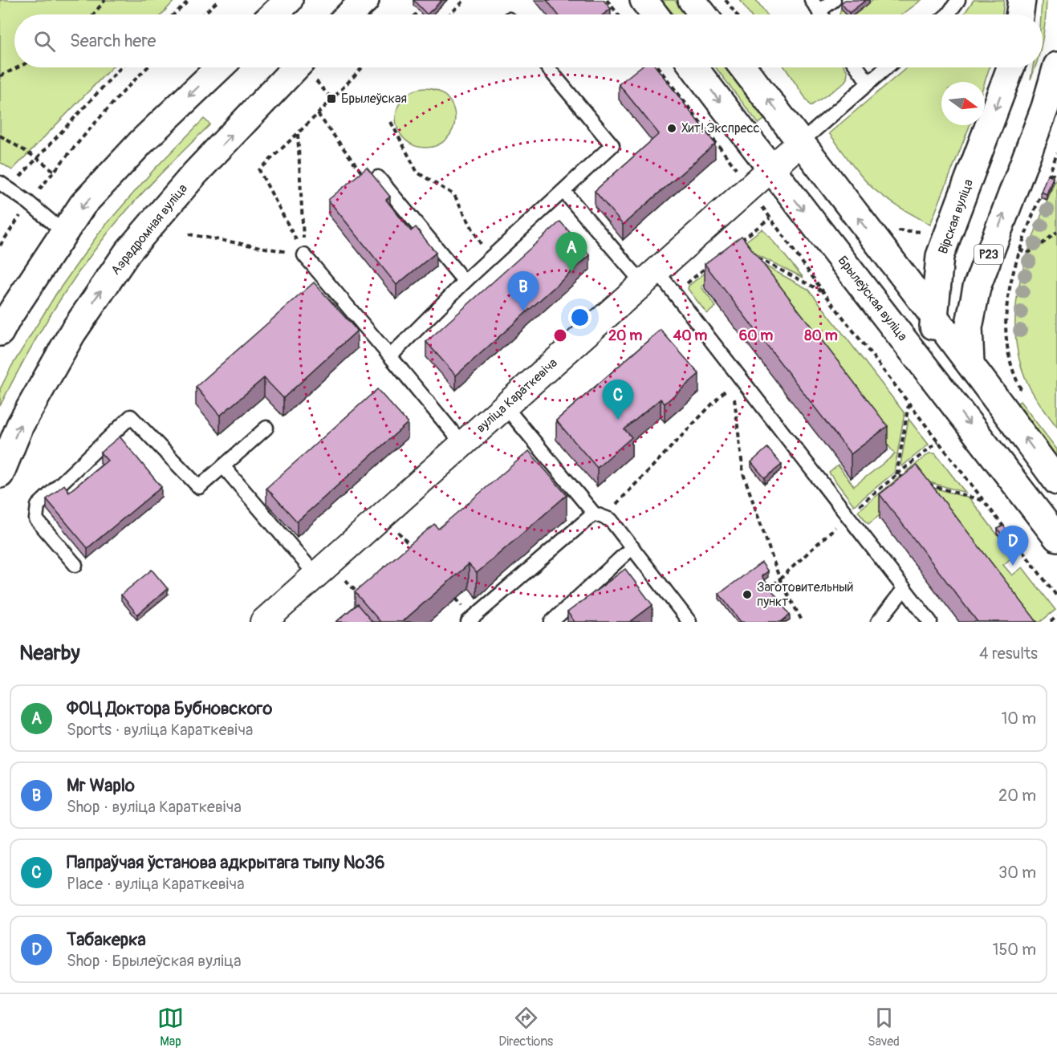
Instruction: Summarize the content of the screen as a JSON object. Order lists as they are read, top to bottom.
{
  "streets": {
    "main road": [
      "Вірская вуліца",
      "Аэрадромная вуліца",
      "Р23",
      "Брылеўская вуліца"
    ],
    "street": ["вуліца Караткевіча"]
  },
  "crossings": [
    ["Вірская вуліца", "Брылеўская вуліца"],
    ["Брылеўская вуліца", "вуліца Караткевіча"]
  ],
  "places": {
    "transit": ["Брылеўская"],
    "other": ["Хит! Экспресс", "Заготовительный пункт"]
  },
  "north": "right",
  "page": {
    "search": "Search here",
    "pins": [
      "A",
      "B",
      "C",
      "D"
    ],
    "heading": ["Nearby", "4 results"],
    "list": [
      {
        "mark": "A",
        "name": "ФОЦ Доктора Бубновского",
        "note": "Sports · вуліца Караткевіча",
        "value": "10 m"
      },
      {
        "mark": "B",
        "name": "Mr Waplo",
        "note": "Shop · вуліца Караткевіча",
        "value": "20 m"
      },
      {
        "mark": "C",
        "name": "Папраўчая ўстанова адкрытага тыпу №36",
        "note": "Place · вуліца Караткевіча",
        "value": "30 m"
      },
      {
        "mark": "D",
        "name": "Табакерка",
        "note": "Shop · Брылеўская вуліца",
        "value": "150 m"
      }
    ],
    "nav": ["Map", "Directions", "Saved"]
  },
  "rings": [
    "20 m",
    "40 m",
    "60 m",
    "80 m"
  ]
}
